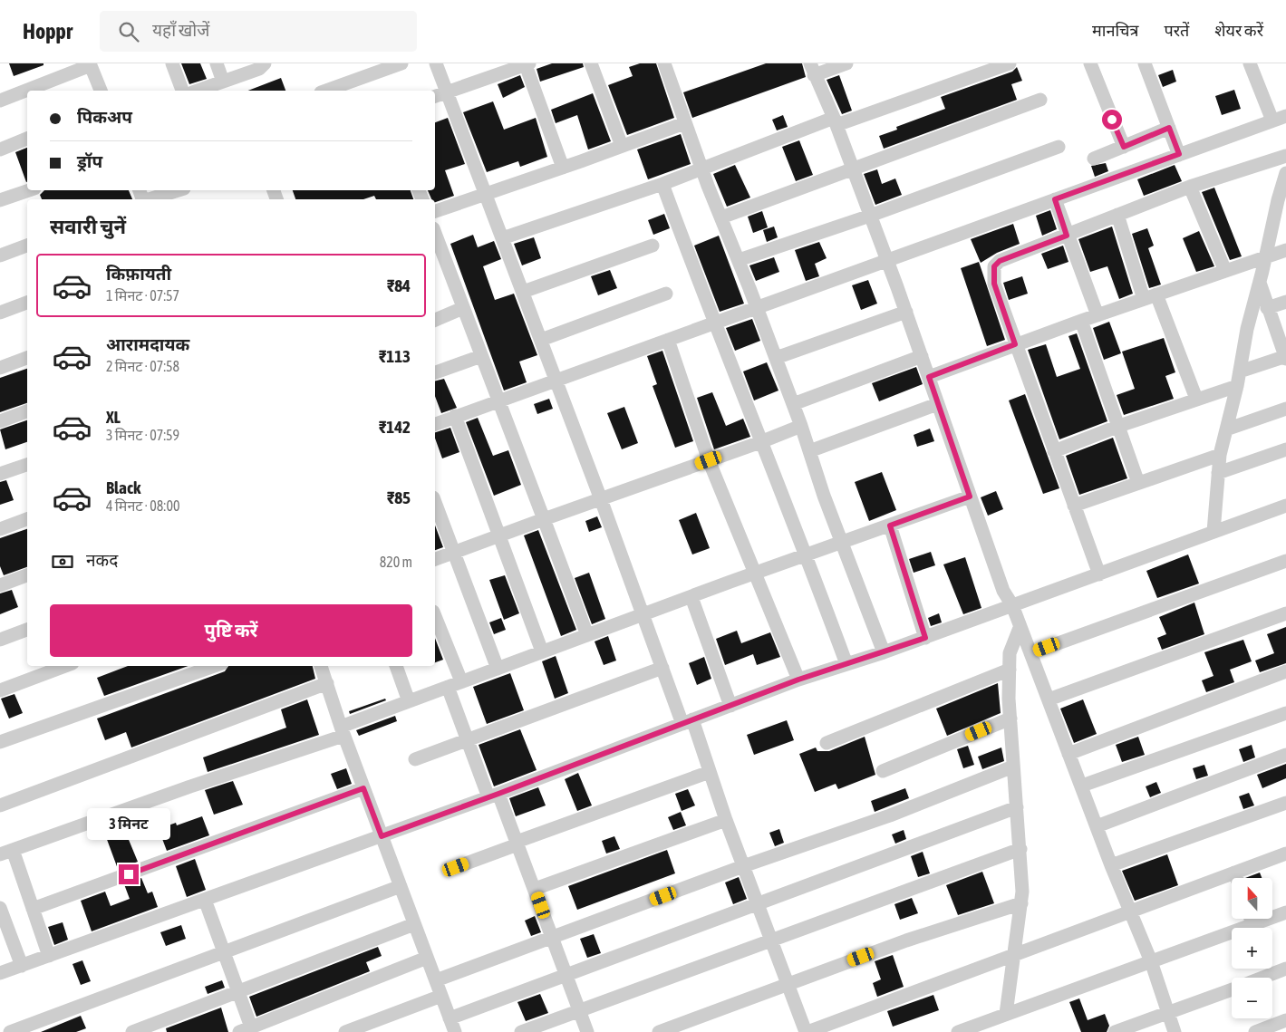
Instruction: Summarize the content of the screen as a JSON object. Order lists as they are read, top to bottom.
{
  "north": "top",
  "page": {
    "header": "Hoppr",
    "search": "यहाँ खोजें",
    "nav": ["मानचित्र", "परतें", "शेयर करें"],
    "banner": ["पिकअप", "ड्रॉप"],
    "heading": "सवारी चुनें",
    "list": [
      {
        "name": "किफ़ायती",
        "note": "1 मिनट · 07:57",
        "value": "₹84"
      },
      {
        "name": "आरामदायक",
        "note": "2 मिनट · 07:58",
        "value": "₹113"
      },
      {
        "name": "XL",
        "note": "3 मिनट · 07:59",
        "value": "₹142"
      },
      {
        "name": "Black",
        "note": "4 मिनट · 08:00",
        "value": "₹85"
      }
    ],
    "pay": ["नकद", "820 m"],
    "buttons": "पुष्टि करें",
    "bubble": "3 मिनट",
    "map_buttons": ["+", "−"]
  }
}
